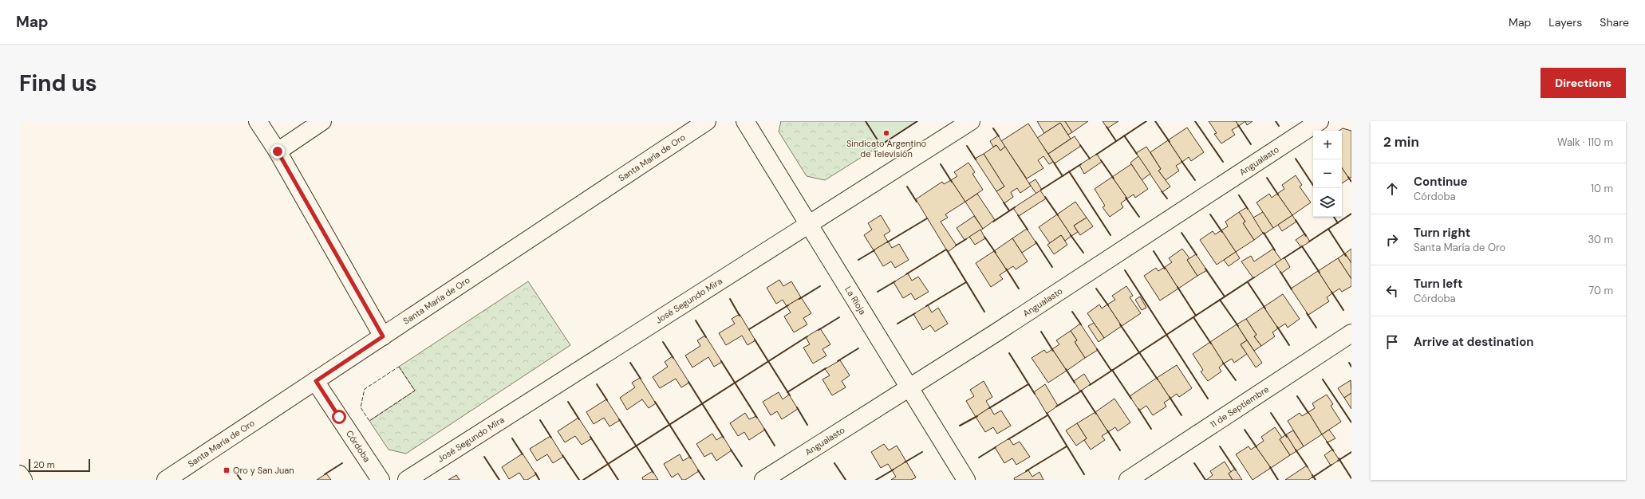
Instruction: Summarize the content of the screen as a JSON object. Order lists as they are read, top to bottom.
{
  "streets": {
    "street": [
      "Santa María de Oro",
      "Angualasto",
      "José Segundo Mira",
      "La Rioja",
      "11 de Septiembre",
      "Córdoba"
    ]
  },
  "crossings": [
    ["Santa María de Oro", "Córdoba"],
    ["Angualasto", "La Rioja"],
    ["José Segundo Mira", "La Rioja"]
  ],
  "places": {
    "other": ["Sindicato Argentino de Televisión"],
    "transit": ["Oro y San Juan"]
  },
  "scale_bar": "20 m",
  "page": {
    "header": "Map",
    "nav": ["Map", "Layers", "Share"],
    "buttons": "Directions",
    "title": "Find us",
    "heading": ["2 min", "Walk · 110 m"],
    "map_buttons": ["+", "−"],
    "list": [
      ["Continue", "Córdoba", "10 m"],
      ["Turn right", "Santa María de Oro", "30 m"],
      ["Turn left", "Córdoba", "70 m"],
      "Arrive at destination"
    ],
    "scale": "20 m"
  }
}
